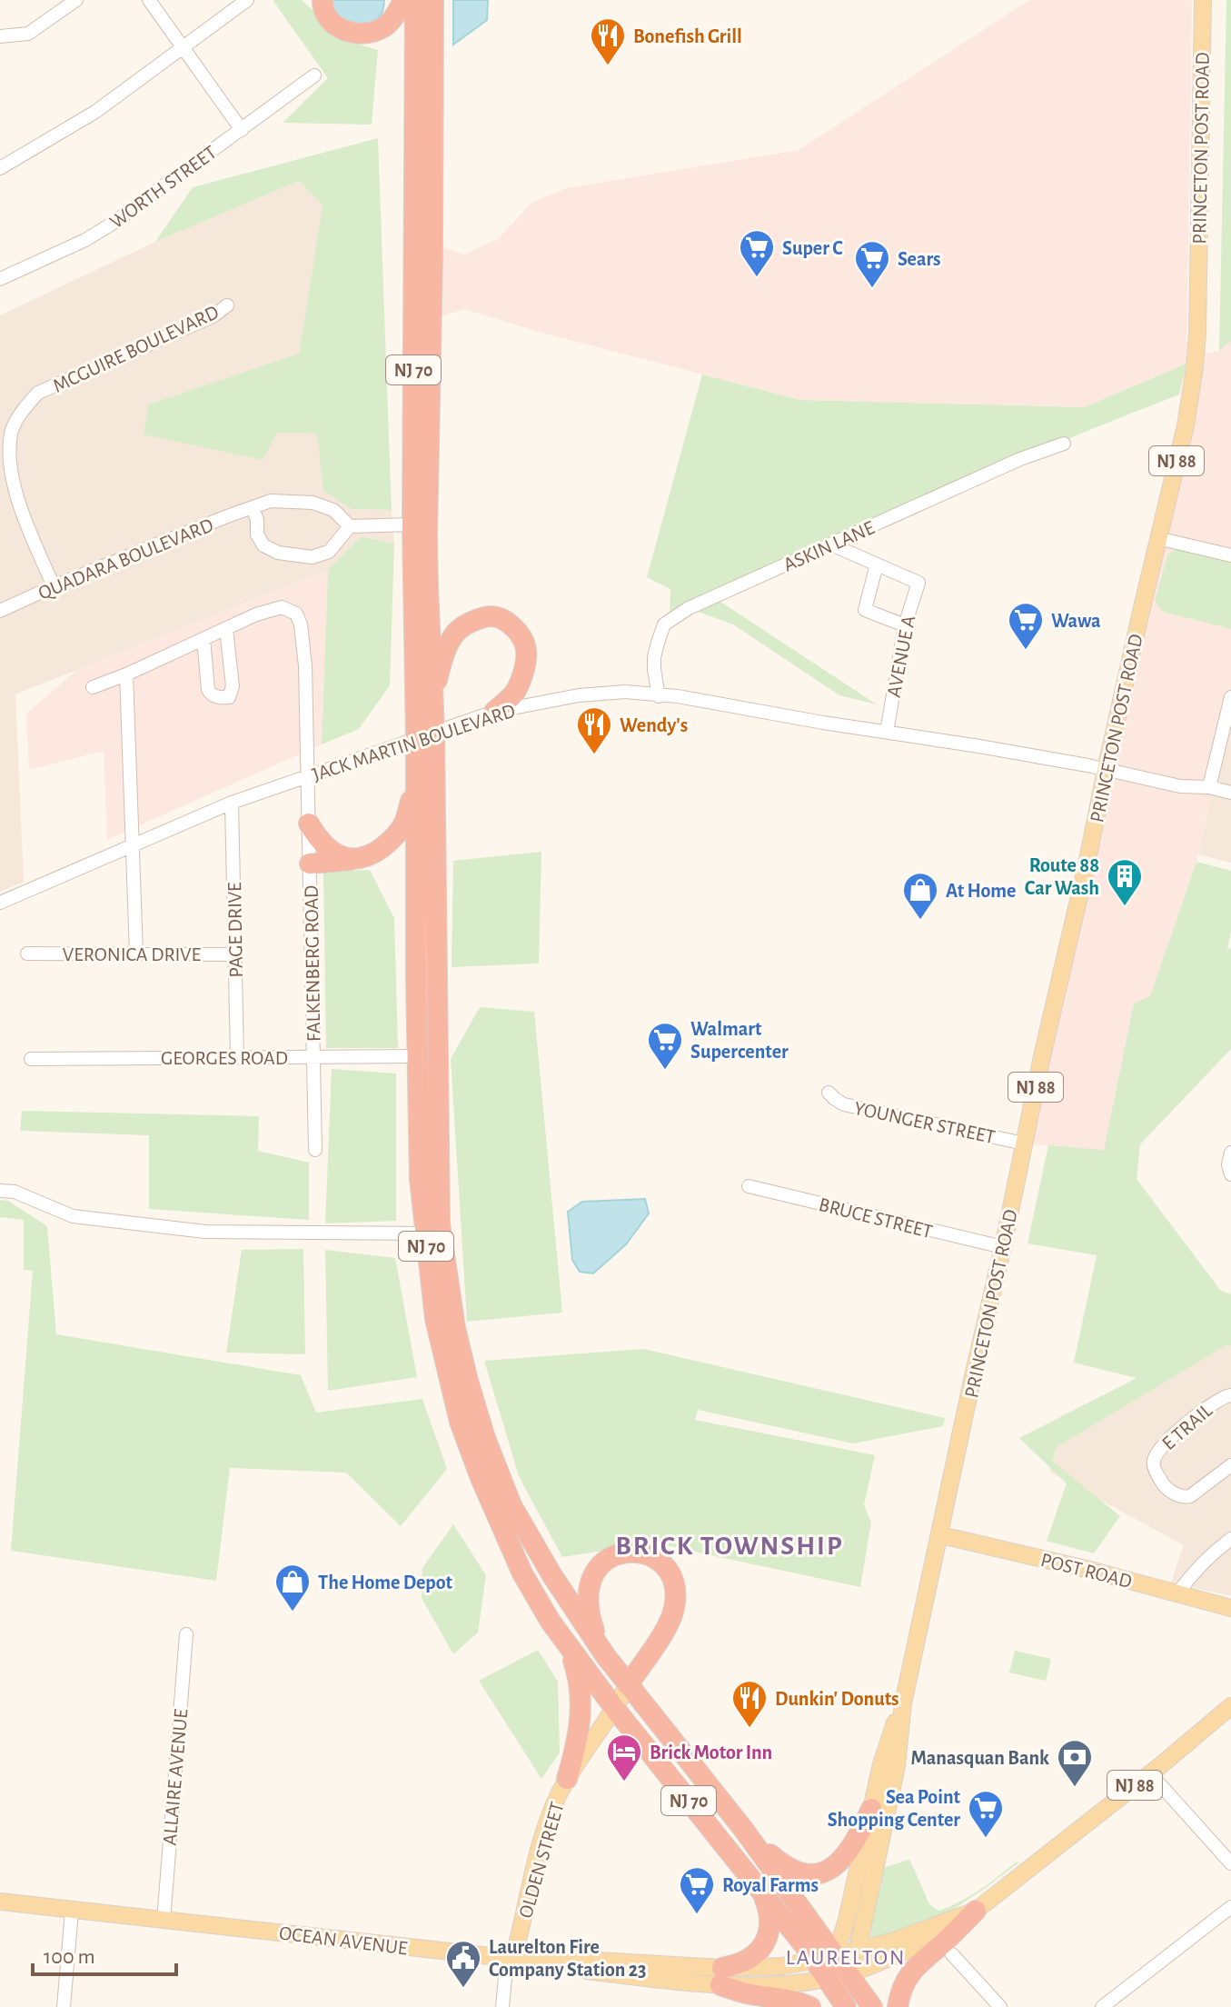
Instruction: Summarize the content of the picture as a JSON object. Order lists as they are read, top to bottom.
{
  "streets": {
    "highway": ["NJ 70"],
    "main road": [
      "PRINCETON POST ROAD",
      "NJ 88",
      "POST ROAD",
      "OLDEN STREET",
      "OCEAN AVENUE"
    ],
    "street": [
      "WORTH STREET",
      "MCGUIRE BOULEVARD",
      "ASKIN LANE",
      "QUADARA BOULEVARD",
      "AVENUE A",
      "JACK MARTIN BOULEVARD",
      "PAGE DRIVE",
      "VERONICA DRIVE",
      "FALKENBERG ROAD",
      "GEORGES ROAD",
      "YOUNGER STREET",
      "BRUCE STREET",
      "E TRAIL",
      "ALLAIRE AVENUE"
    ]
  },
  "crossings": [
    ["PRINCETON POST ROAD", "NJ 70"],
    ["PRINCETON POST ROAD", "NJ 88"],
    ["PRINCETON POST ROAD", "JACK MARTIN BOULEVARD"],
    ["PRINCETON POST ROAD", "YOUNGER STREET"],
    ["PRINCETON POST ROAD", "BRUCE STREET"],
    ["PRINCETON POST ROAD", "POST ROAD"],
    ["PRINCETON POST ROAD", "OCEAN AVENUE"],
    ["MCGUIRE BOULEVARD", "QUADARA BOULEVARD"],
    ["NJ 70", "NJ 88"],
    ["NJ 70", "JACK MARTIN BOULEVARD"],
    ["NJ 70", "GEORGES ROAD"],
    ["NJ 70", "OLDEN STREET"],
    ["NJ 70", "OCEAN AVENUE"],
    ["NJ 88", "OCEAN AVENUE"],
    ["ASKIN LANE", "JACK MARTIN BOULEVARD"],
    ["AVENUE A", "JACK MARTIN BOULEVARD"],
    ["JACK MARTIN BOULEVARD", "PAGE DRIVE"],
    ["JACK MARTIN BOULEVARD", "FALKENBERG ROAD"],
    ["PAGE DRIVE", "VERONICA DRIVE"],
    ["PAGE DRIVE", "GEORGES ROAD"],
    ["FALKENBERG ROAD", "GEORGES ROAD"],
    ["ALLAIRE AVENUE", "OCEAN AVENUE"],
    ["OLDEN STREET", "OCEAN AVENUE"]
  ],
  "districts": ["BRICK TOWNSHIP", "LAURELTON"],
  "places": {
    "restaurant": ["Bonefish Grill", "Wendy's", "Dunkin' Donuts"],
    "supermarket": [
      "Super C",
      "Sears",
      "Wawa",
      "Walmart Supercenter",
      "Sea Point Shopping Center",
      "Royal Farms"
    ],
    "building": ["Route 88 Car Wash"],
    "shop": ["At Home", "The Home Depot"],
    "hotel": ["Brick Motor Inn"],
    "bank": ["Manasquan Bank"],
    "public building": ["Laurelton Fire Company Station 23"]
  },
  "scale_bar": "100 m"
}
